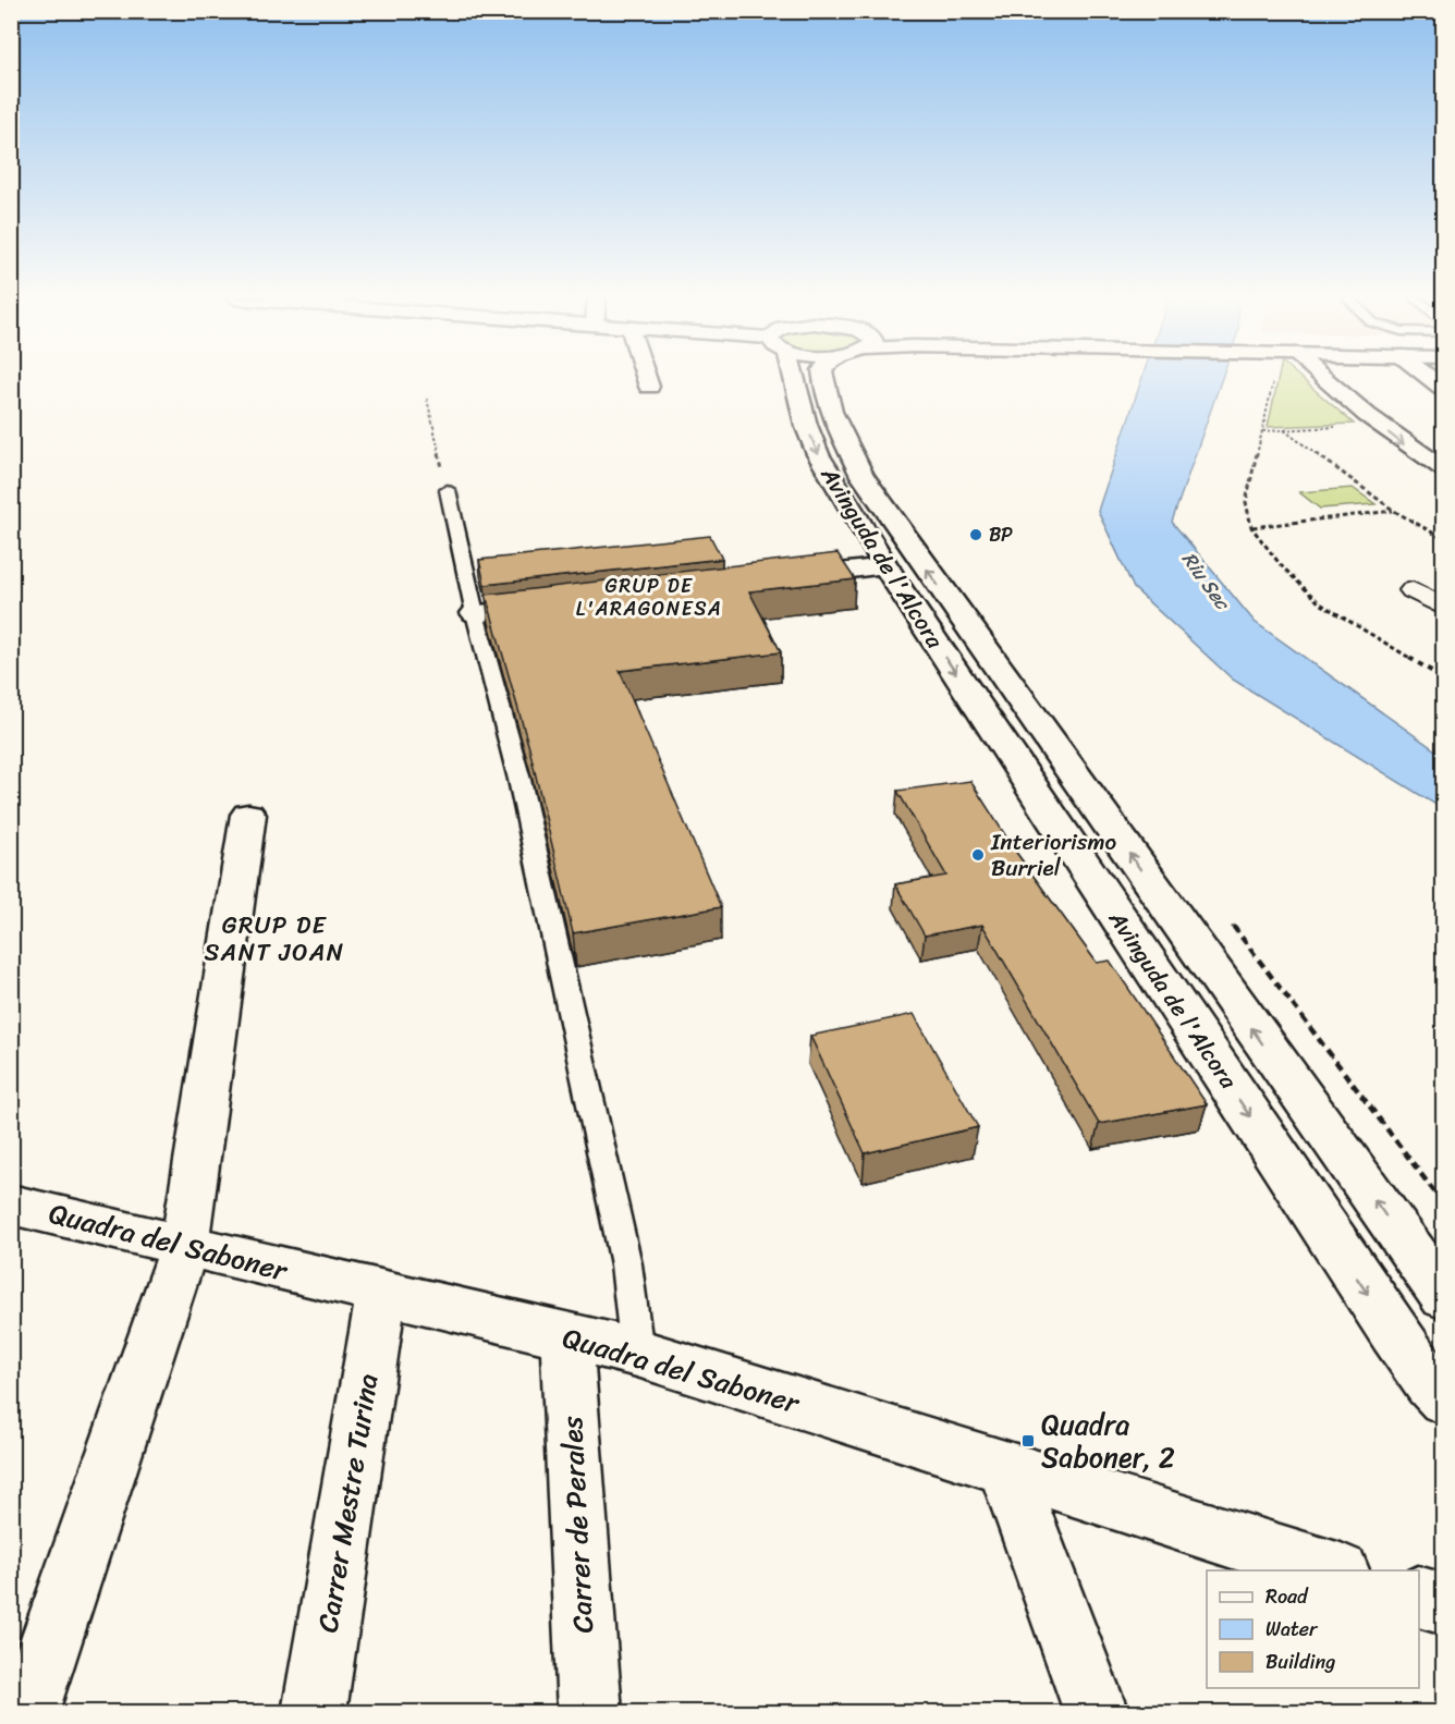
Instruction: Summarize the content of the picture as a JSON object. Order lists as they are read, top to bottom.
{
  "streets": {
    "street": [
      "Avinguda de l'Alcora",
      "Quadra del Saboner",
      "Carrer Mestre Turina",
      "Carrer de Perales"
    ]
  },
  "crossings": [
    ["Quadra del Saboner", "Carrer Mestre Turina"],
    ["Quadra del Saboner", "Carrer de Perales"]
  ],
  "districts": ["GRUP DE L'ARAGONESA", "GRUP DE SANT JOAN"],
  "water": ["Riu Sec"],
  "places": {
    "other": ["BP", "Interiorismo Burriel"],
    "transit": ["Quadra Saboner, 2"]
  },
  "legend": ["Road", "Water", "Building"]
}
